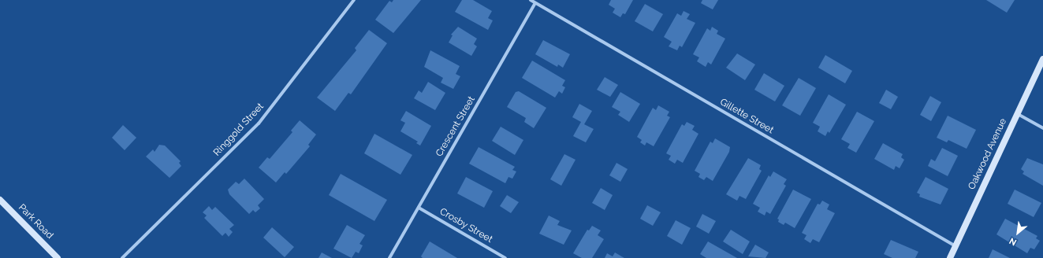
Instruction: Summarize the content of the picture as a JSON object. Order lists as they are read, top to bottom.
{
  "streets": {
    "street": [
      "Gillette Street",
      "Crescent Street",
      "Ringgold Street",
      "Oakwood Avenue",
      "Park Road",
      "Crosby Street"
    ]
  },
  "crossings": [
    ["Gillette Street", "Crescent Street"],
    ["Gillette Street", "Oakwood Avenue"],
    ["Crescent Street", "Crosby Street"]
  ],
  "north": "bottom left"
}
